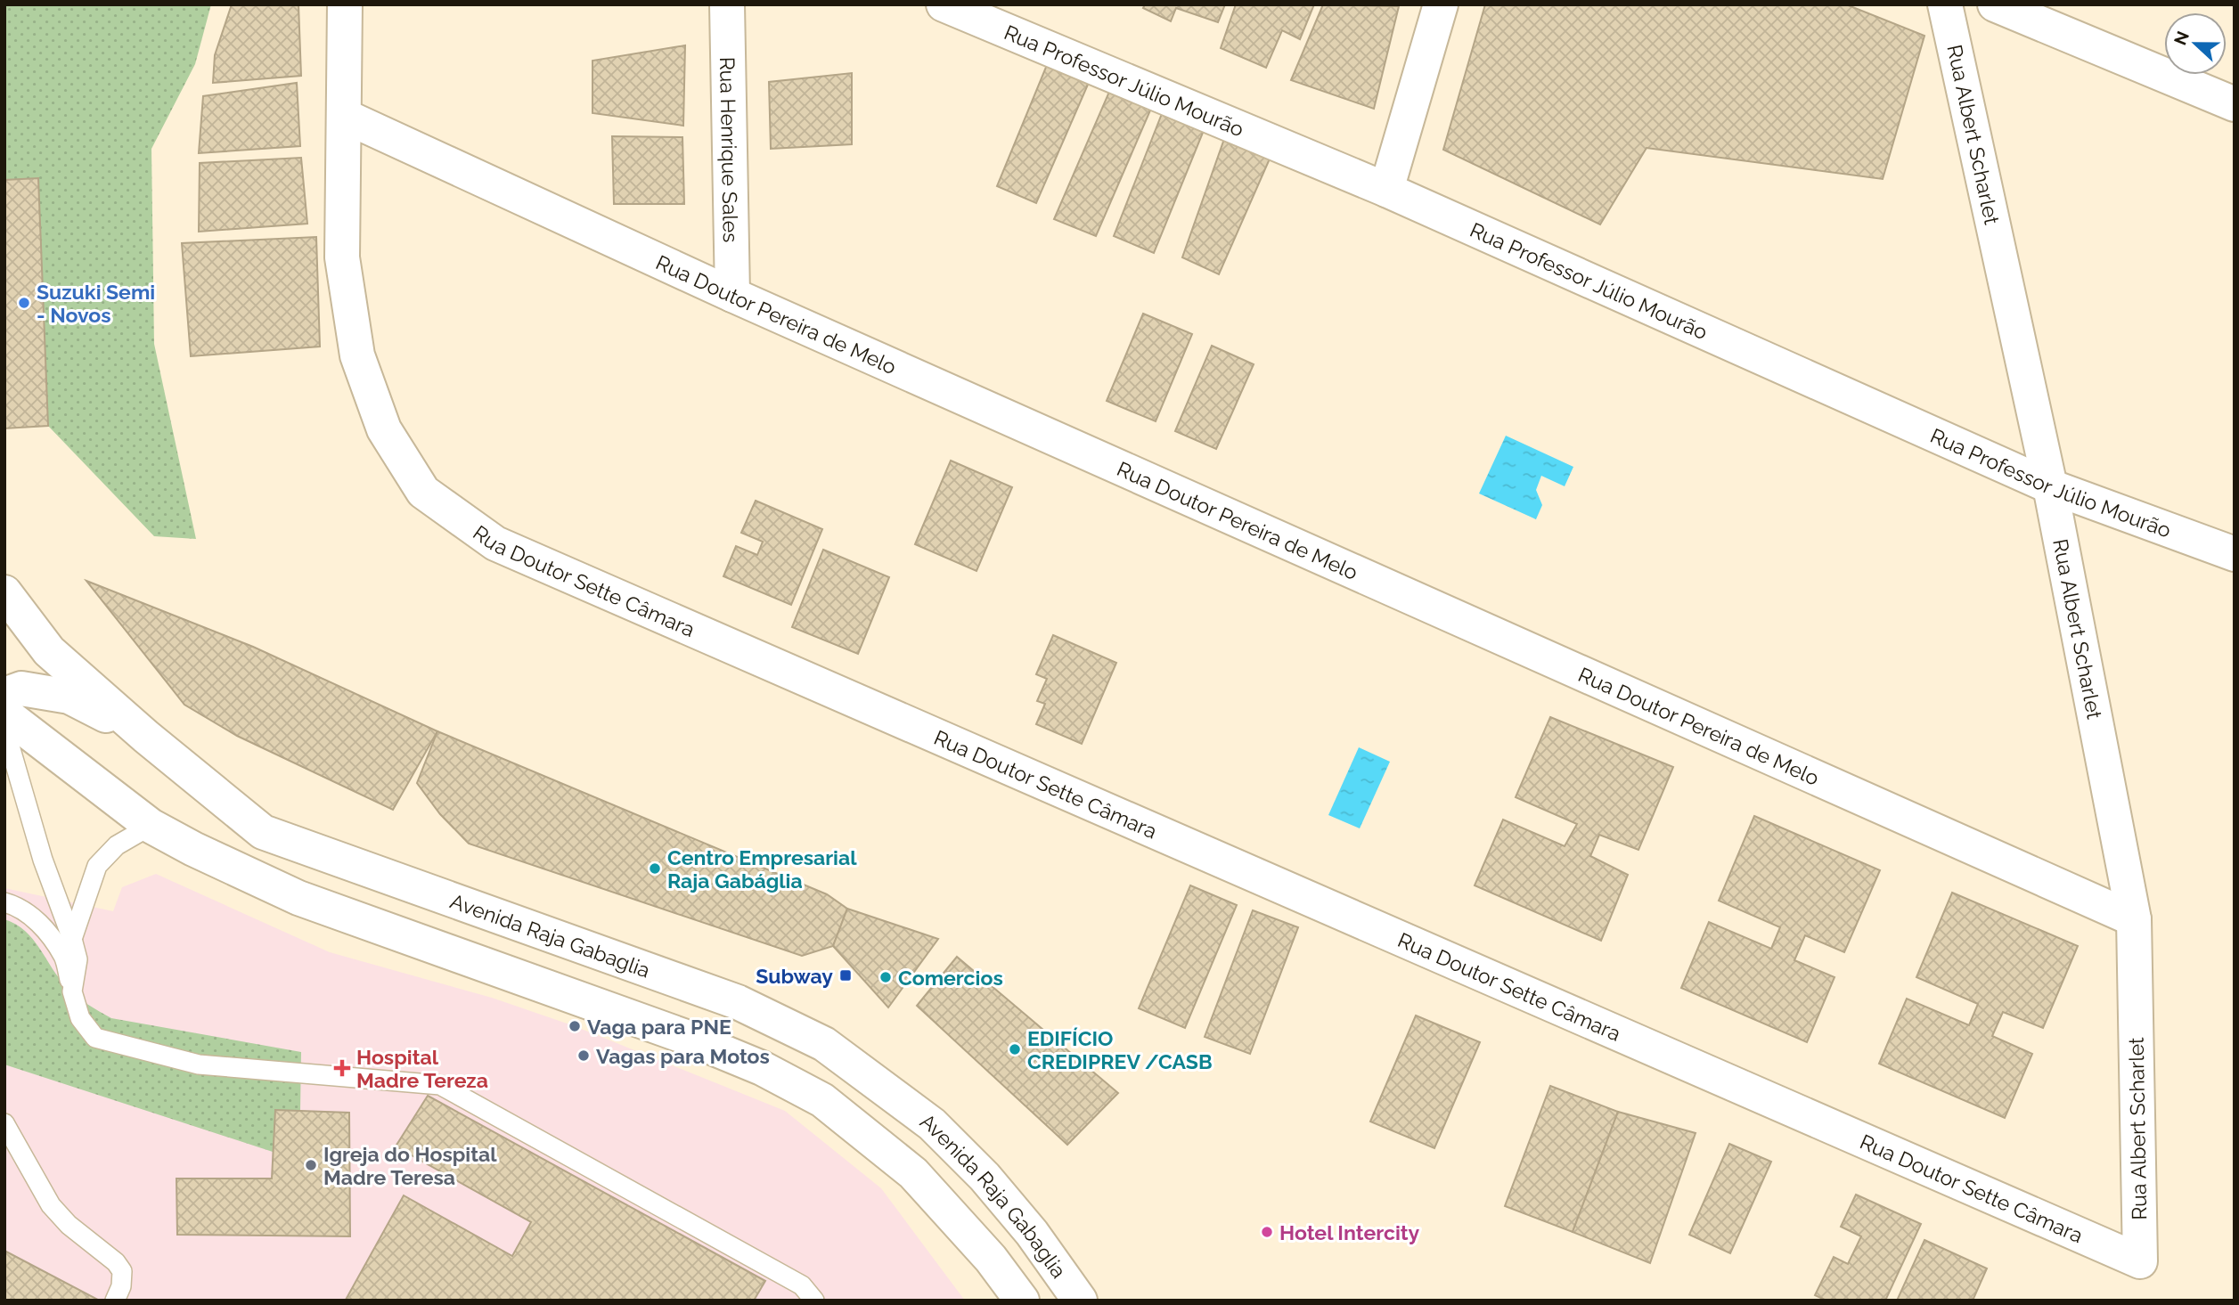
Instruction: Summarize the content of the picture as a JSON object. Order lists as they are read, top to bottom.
{
  "streets": {
    "street": [
      "Rua Professor Júlio Mourão",
      "Rua Albert Scharlet",
      "Rua Henrique Sales",
      "Rua Doutor Pereira de Melo",
      "Rua Doutor Sette Câmara",
      "Avenida Raja Gabaglia"
    ]
  },
  "crossings": [
    ["Rua Professor Júlio Mourão", "Rua Albert Scharlet"],
    ["Rua Albert Scharlet", "Rua Doutor Pereira de Melo"],
    ["Rua Albert Scharlet", "Rua Doutor Sette Câmara"],
    ["Rua Henrique Sales", "Rua Doutor Pereira de Melo"],
    ["Rua Doutor Pereira de Melo", "Rua Doutor Sette Câmara"]
  ],
  "places": {
    "other": [
      "Suzuki Semi - Novos",
      "Centro Empresarial Raja Gabáglia",
      "Comercios",
      "Vaga para PNE",
      "EDIFÍCIO CREDIPREV /CASB",
      "Vagas para Motos",
      "Igreja do Hospital Madre Teresa",
      "Hotel Intercity"
    ],
    "transit": ["Subway"],
    "health": ["Hospital Madre Tereza"]
  },
  "north": "left"
}
